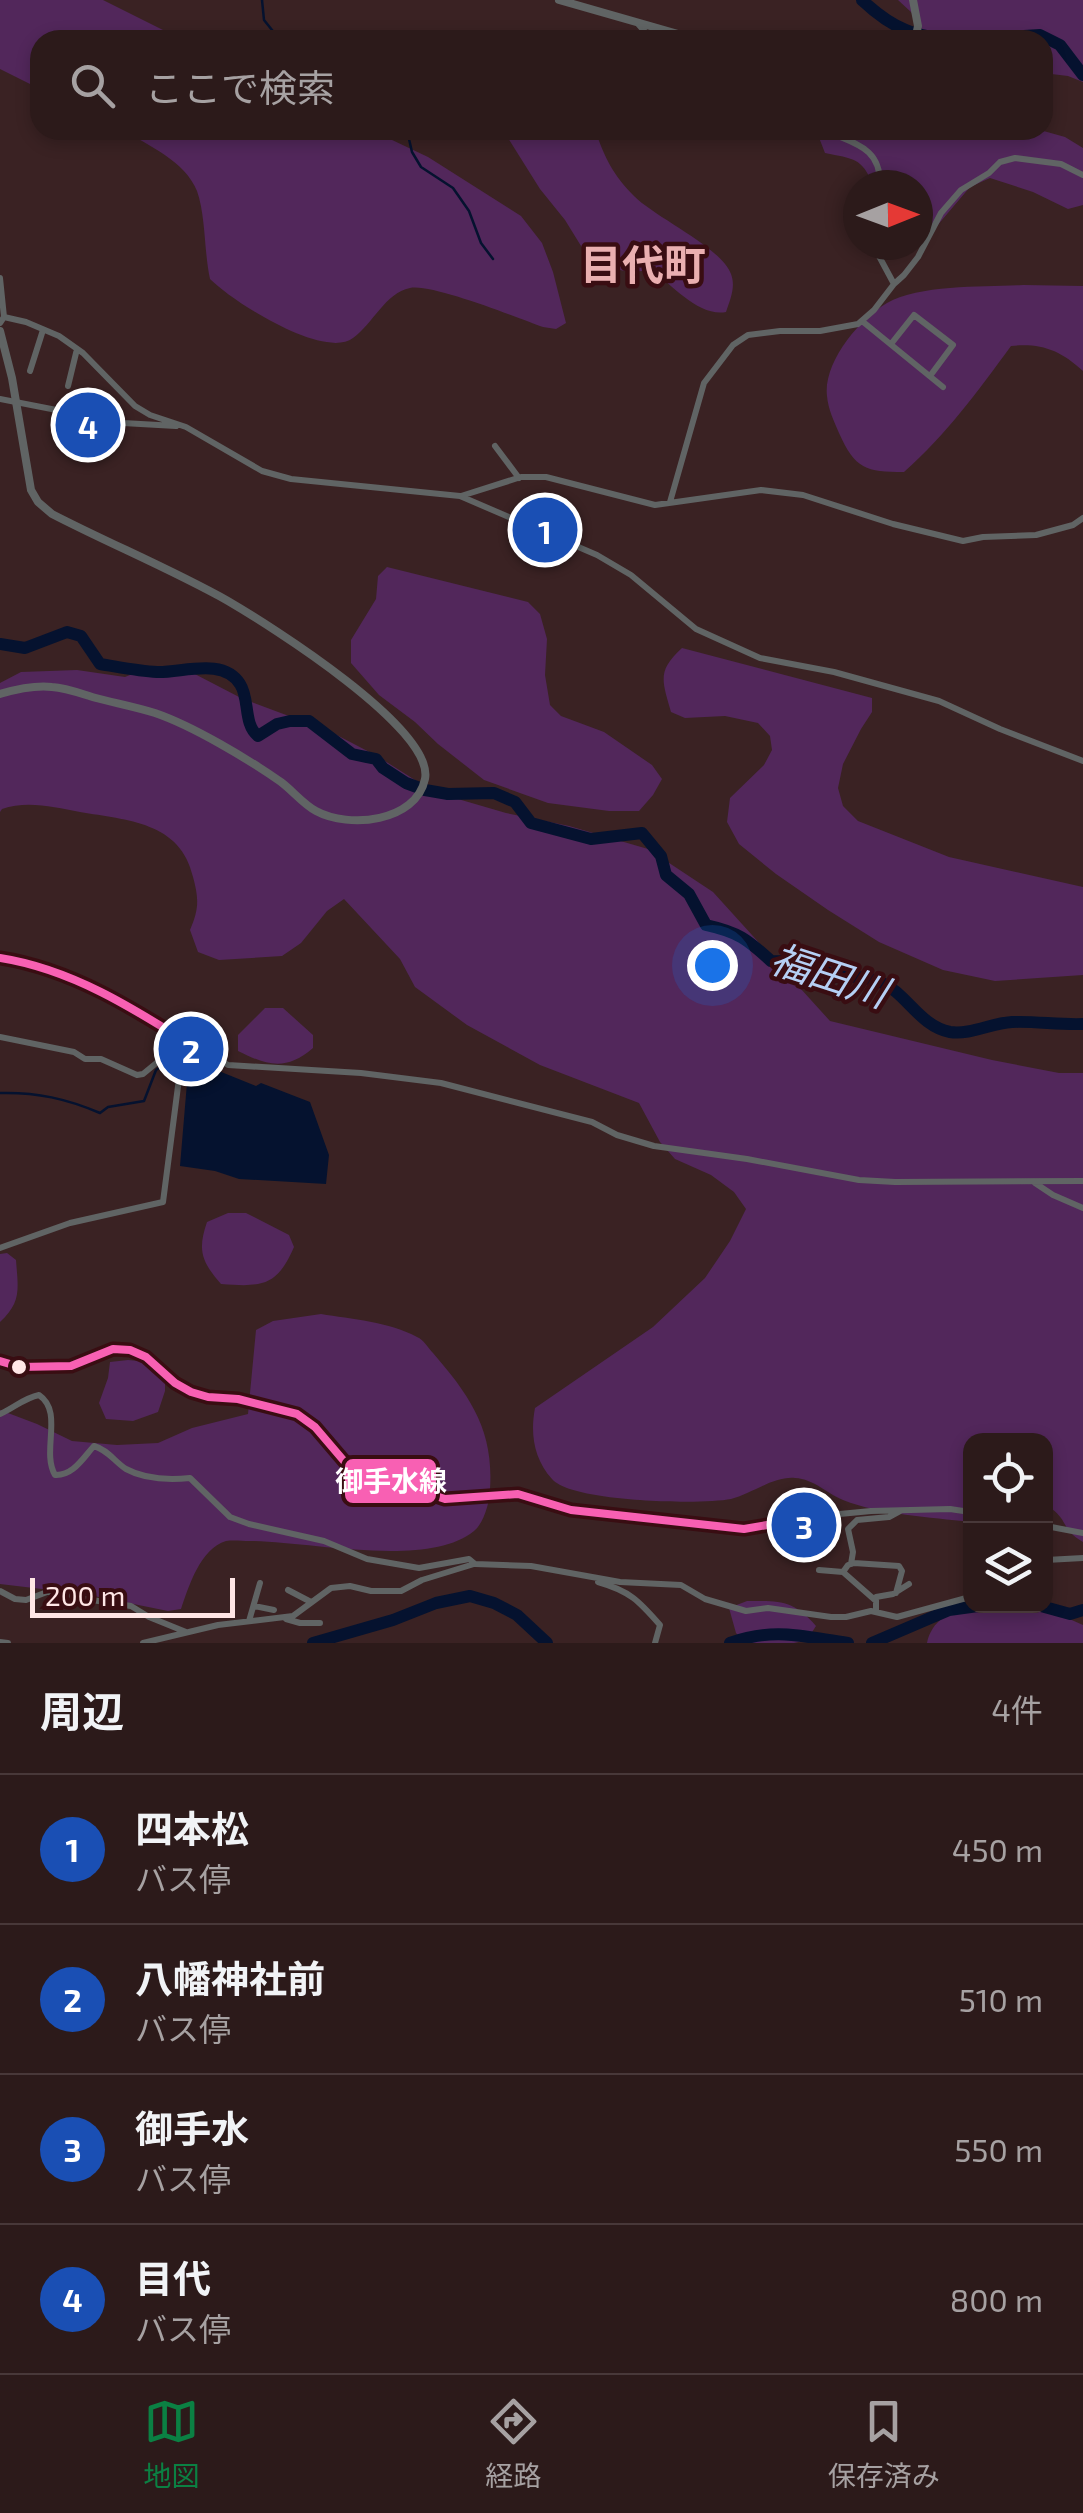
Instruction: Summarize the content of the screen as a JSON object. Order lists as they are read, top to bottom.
{
  "districts": ["目代町"],
  "water": ["福田川"],
  "lines": ["transit line 御手水線"],
  "scale_bar": "200 m",
  "north": "right",
  "page": {
    "search": "ここで検索",
    "pins": [
      "4",
      "1",
      "2",
      "3"
    ],
    "scale": "200 m",
    "heading": ["周辺", "4件"],
    "list": [
      {
        "mark": "1",
        "name": "四本松",
        "note": "バス停",
        "value": "450 m"
      },
      {
        "mark": "2",
        "name": "八幡神社前",
        "note": "バス停",
        "value": "510 m"
      },
      {
        "mark": "3",
        "name": "御手水",
        "note": "バス停",
        "value": "550 m"
      },
      {
        "mark": "4",
        "name": "目代",
        "note": "バス停",
        "value": "800 m"
      }
    ],
    "nav": ["地図", "経路", "保存済み"]
  }
}
